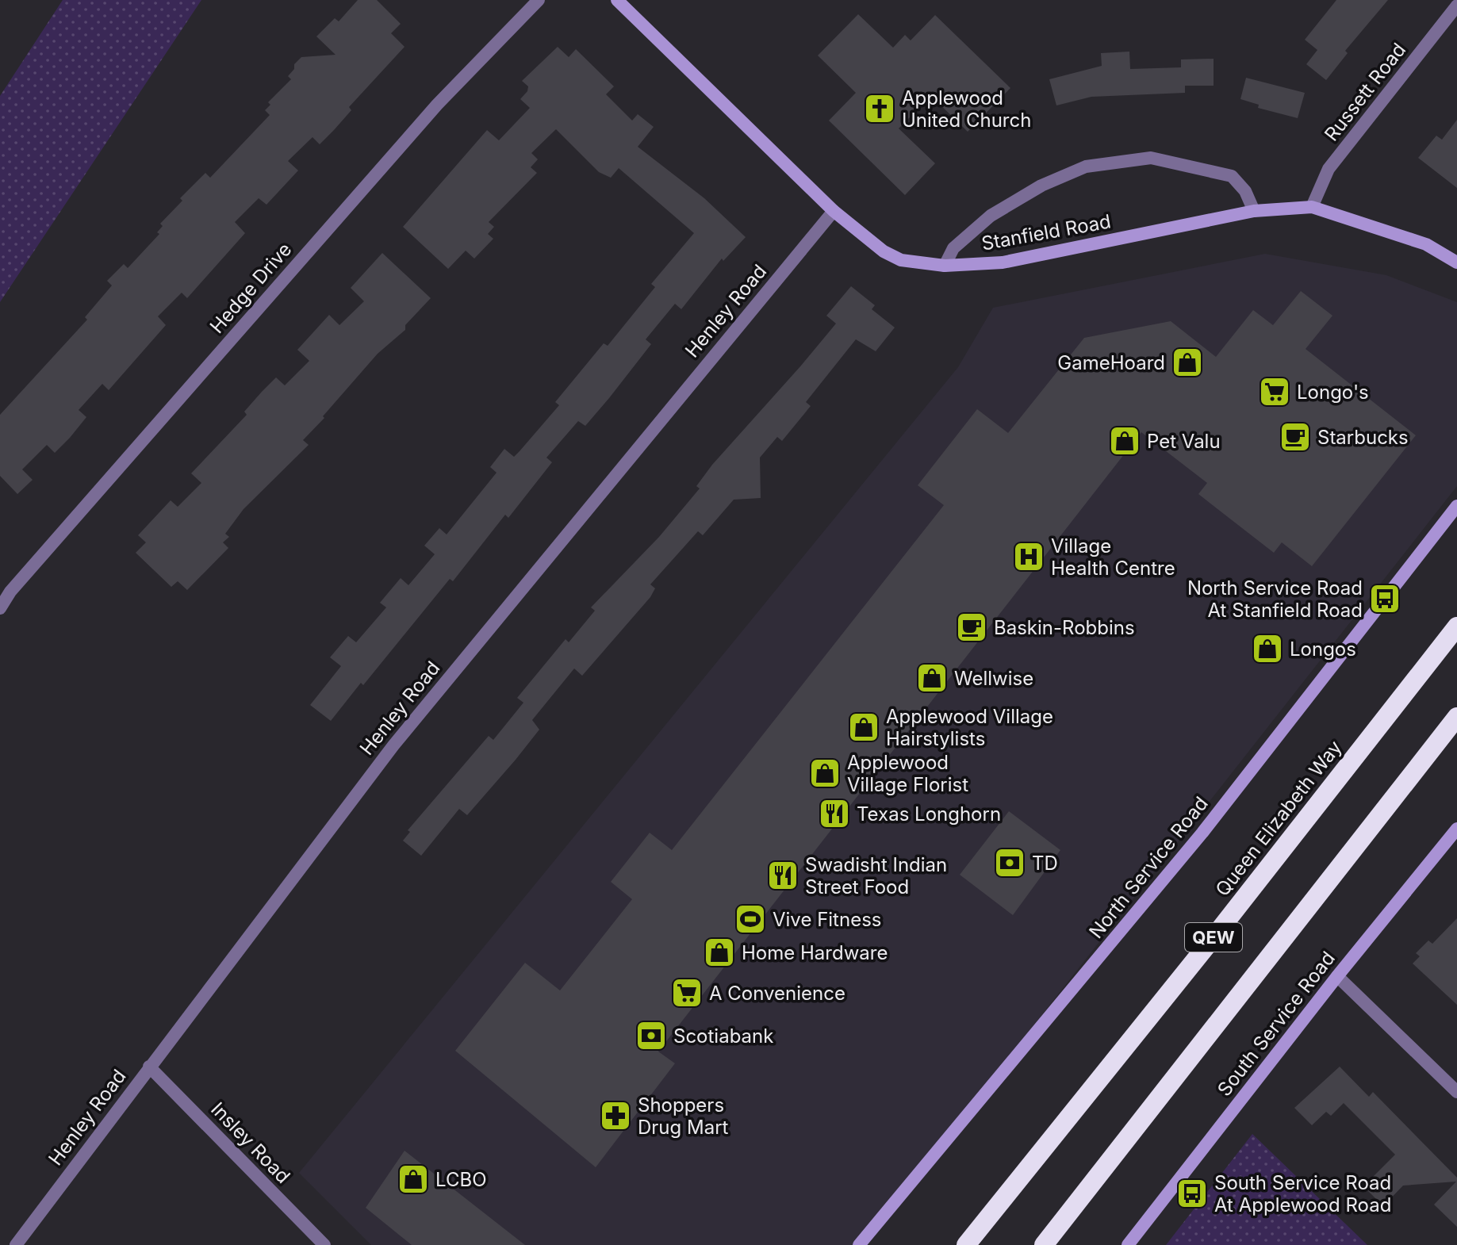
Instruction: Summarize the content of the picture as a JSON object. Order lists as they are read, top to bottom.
{
  "streets": {
    "highway": ["Queen Elizabeth Way", "QEW"],
    "main road": ["Stanfield Road", "North Service Road", "South Service Road"],
    "street": [
      "Russett Road",
      "Hedge Drive",
      "Henley Road",
      "Insley Road"
    ]
  },
  "crossings": [
    ["Russett Road", "Stanfield Road"],
    ["Stanfield Road", "Henley Road"],
    ["Henley Road", "Insley Road"]
  ],
  "places": {
    "church": ["Applewood United Church"],
    "shop": [
      "GameHoard",
      "Pet Valu",
      "Longos",
      "Wellwise",
      "Applewood Village Hairstylists",
      "Applewood Village Florist",
      "Home Hardware",
      "LCBO"
    ],
    "supermarket": ["Longo's", "A Convenience"],
    "cafe": ["Starbucks", "Baskin-Robbins"],
    "hospital": ["Village Health Centre"],
    "bus stop": ["North Service Road At Stanfield Road", "South Service Road At Applewood Road"],
    "restaurant": ["Texas Longhorn", "Swadisht Indian Street Food"],
    "bank": ["TD", "Scotiabank"],
    "sports": ["Vive Fitness"],
    "pharmacy": ["Shoppers Drug Mart"]
  }
}
